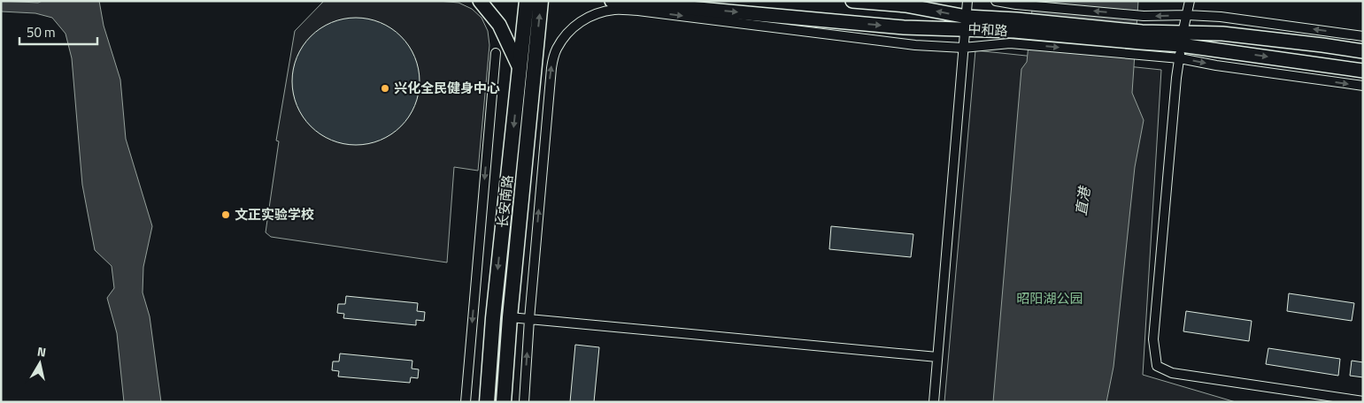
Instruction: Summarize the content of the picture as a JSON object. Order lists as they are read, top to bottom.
{
  "streets": {
    "main road": ["中和路", "长安南路"]
  },
  "water": ["直港"],
  "parks": ["昭阳湖公园"],
  "places": ["兴化全民健身中心", "文正实验学校"],
  "scale_bar": "50 m",
  "north": "top"
}
